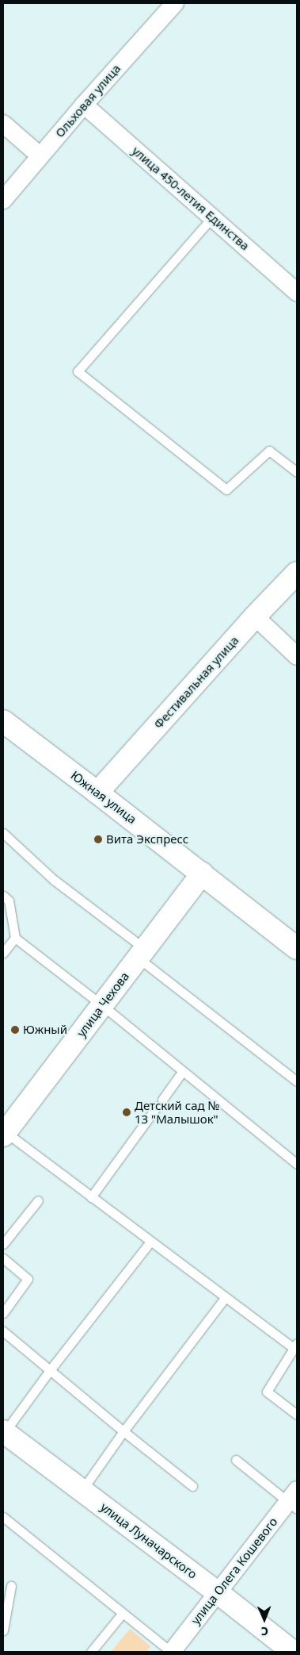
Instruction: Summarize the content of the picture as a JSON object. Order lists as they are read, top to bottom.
{
  "streets": {
    "street": [
      "Ольховая улица",
      "улица 450-летия Единства",
      "Фестивальная улица",
      "Южная улица",
      "улица Чехова",
      "улица Луначарского",
      "улица Олега Кошевого"
    ]
  },
  "crossings": [
    ["Ольховая улица", "улица 450-летия Единства"],
    ["Фестивальная улица", "Южная улица"],
    ["Южная улица", "улица Чехова"],
    ["улица Луначарского", "улица Олега Кошевого"]
  ],
  "places": ["Вита Экспресс", "Южный", "Детский сад № 13 \"Малышок\""],
  "north": "bottom"
}
